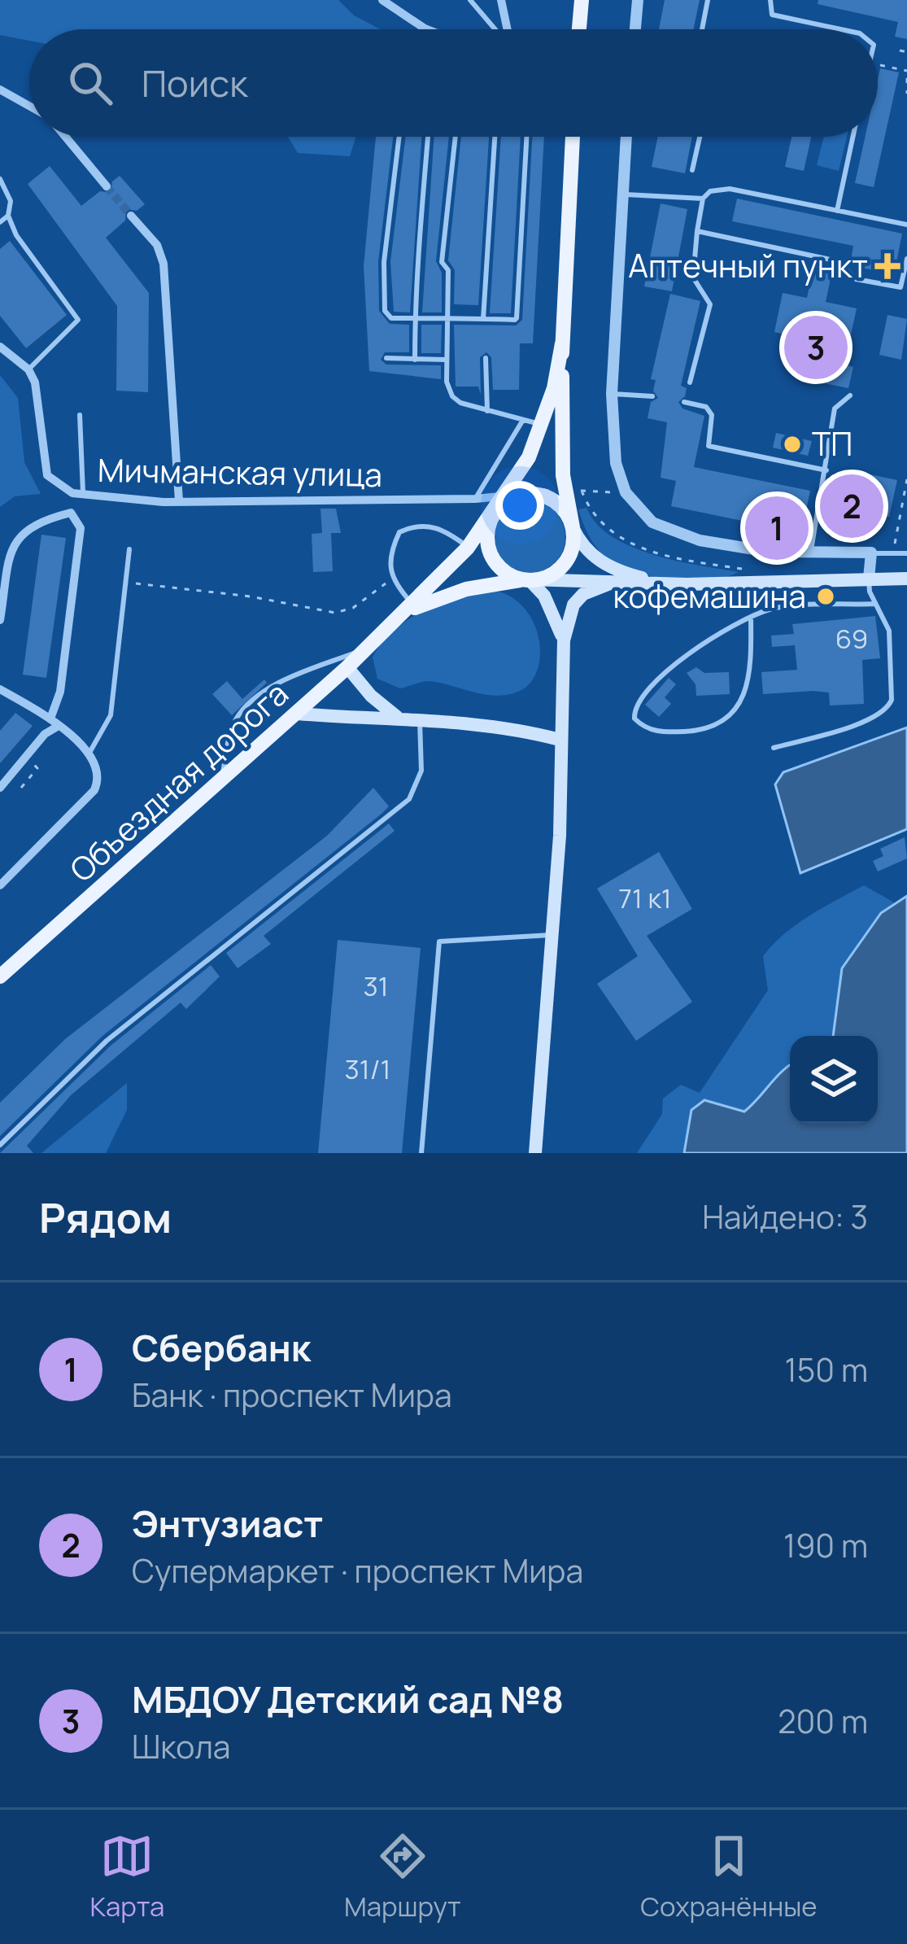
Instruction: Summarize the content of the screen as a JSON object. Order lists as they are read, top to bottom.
{
  "streets": {
    "main road": ["Объездная дорога"],
    "street": ["Мичманская улица"]
  },
  "places": {
    "health": ["Аптечный пункт"],
    "other": ["ТП", "кофемашина"]
  },
  "house_numbers": [
    "69",
    "71 к1",
    "31",
    "31/1"
  ],
  "page": {
    "search": "Поиск",
    "pins": ["3", "2", "1"],
    "heading": ["Рядом", "Найдено: 3"],
    "list": [
      {
        "mark": "1",
        "name": "Сбербанк",
        "note": "Банк · проспект Мира",
        "value": "150 m"
      },
      {
        "mark": "2",
        "name": "Энтузиаст",
        "note": "Супермаркет · проспект Мира",
        "value": "190 m"
      },
      {
        "mark": "3",
        "name": "МБДОУ Детский сад №8",
        "note": "Школа",
        "value": "200 m"
      }
    ],
    "nav": ["Карта", "Маршрут", "Сохранённые"]
  }
}
